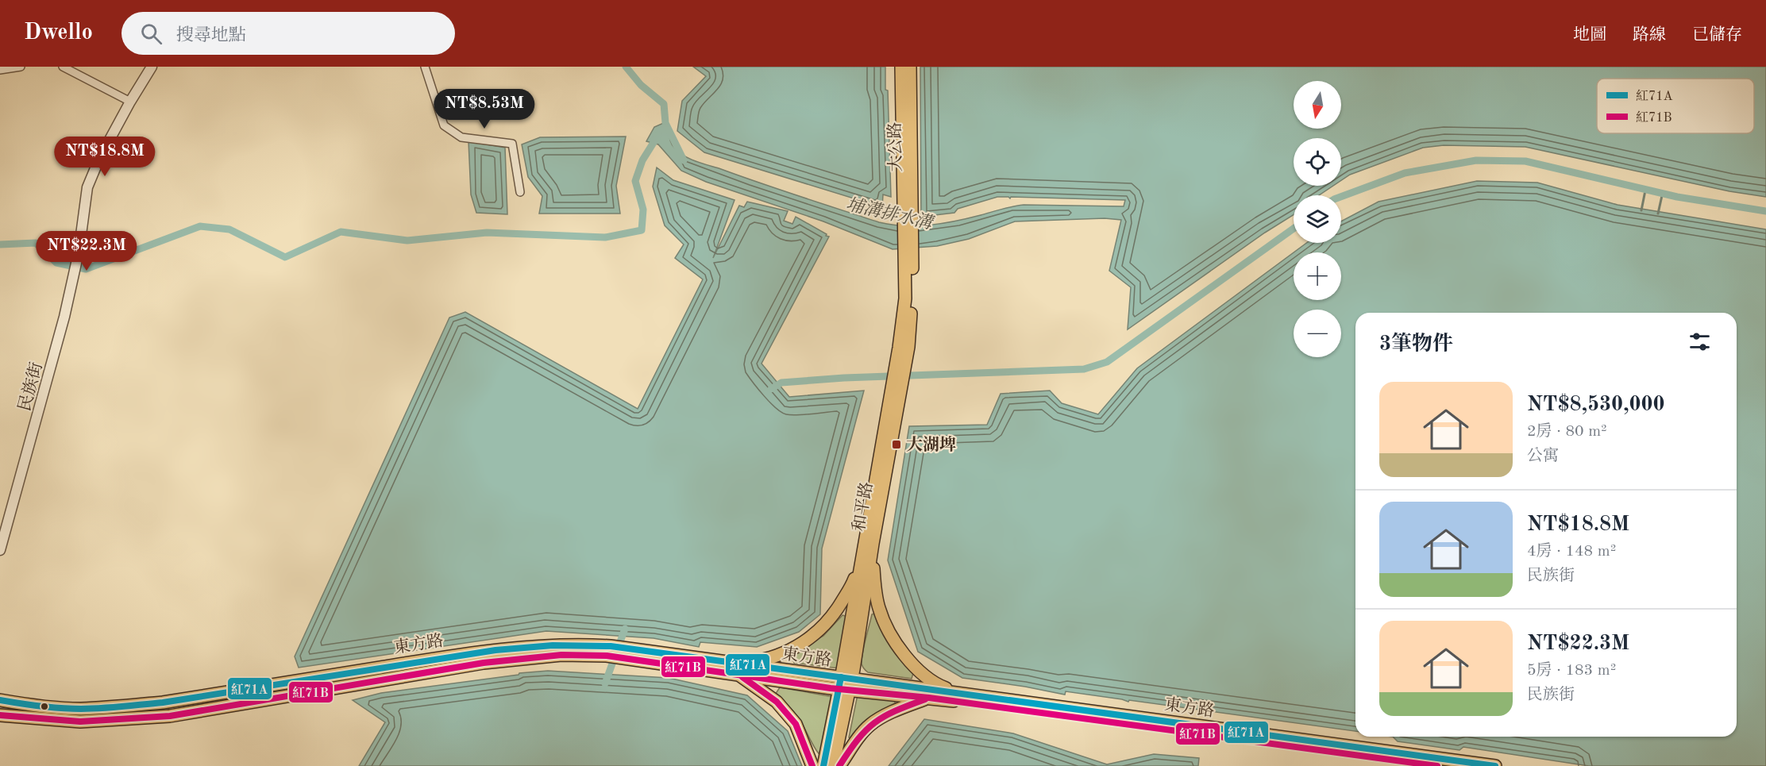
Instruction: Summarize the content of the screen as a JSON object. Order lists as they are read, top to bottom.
{
  "streets": {
    "main road": ["大公路", "和平路", "東方路"],
    "street": ["民族街"]
  },
  "crossings": [
    ["大公路", "和平路"],
    ["和平路", "東方路"]
  ],
  "water": ["埔溝排水溝"],
  "places": {
    "transit": ["大湖埤"]
  },
  "lines": ["transit line 紅71A", "transit line 紅71B"],
  "legend": ["紅71A", "紅71B"],
  "north": "bottom",
  "page": {
    "header": "Dwello",
    "search": "搜尋地點",
    "nav": ["地圖", "路線", "已儲存"],
    "map_buttons": ["+", "−"],
    "price": ["NT$8.53M", "NT$18.8M", "NT$22.3M"],
    "heading": "3筆物件",
    "list": [
      {
        "name": "NT$8,530,000",
        "note": "2房 · 80 m² · 公寓"
      },
      {
        "name": "NT$18.8M",
        "note": "4房 · 148 m² · 民族街"
      },
      {
        "name": "NT$22.3M",
        "note": "5房 · 183 m² · 民族街"
      }
    ]
  }
}
